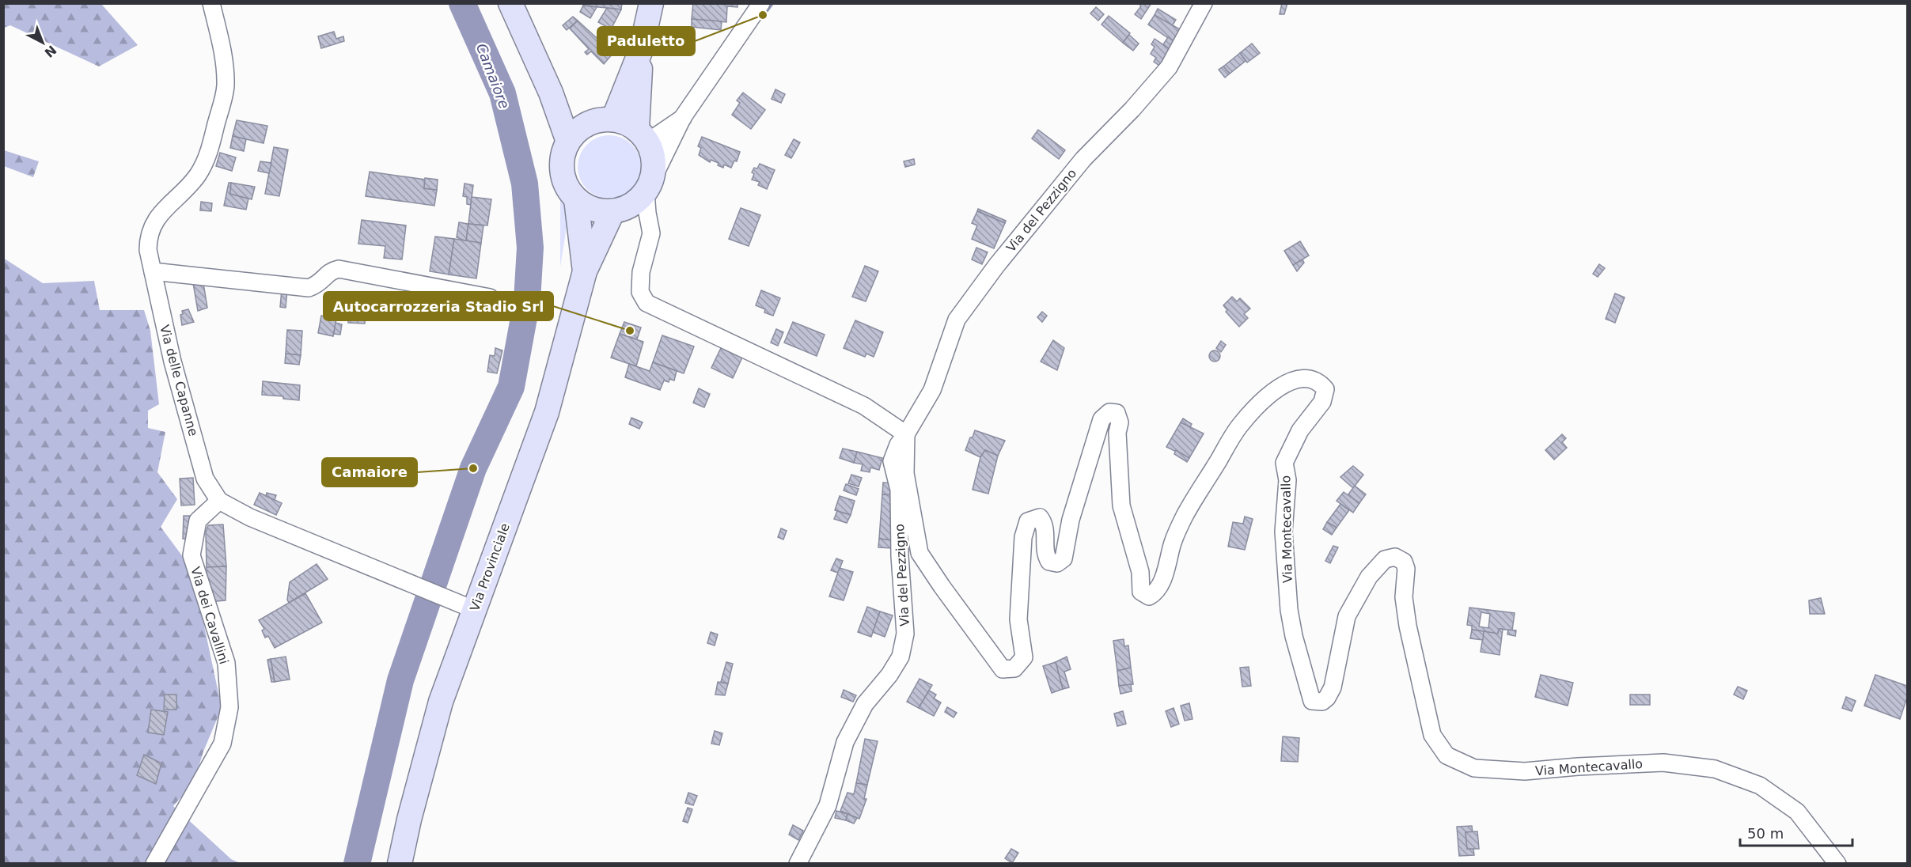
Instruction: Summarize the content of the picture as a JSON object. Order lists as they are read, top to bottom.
{
  "streets": {
    "main road": ["Via Provinciale"],
    "street": [
      "Via del Pezzigno",
      "Via delle Capanne",
      "Via Montecavallo",
      "Via dei Cavallini"
    ]
  },
  "crossings": [
    ["Via del Pezzigno", "Via Montecavallo"],
    ["Via delle Capanne", "Via Provinciale"],
    ["Via delle Capanne", "Via dei Cavallini"]
  ],
  "water": ["Camaiore"],
  "places": ["Paduletto", "Autocarrozzeria Stadio Srl", "Camaiore"],
  "scale_bar": "50 m",
  "north": "bottom right"
}
